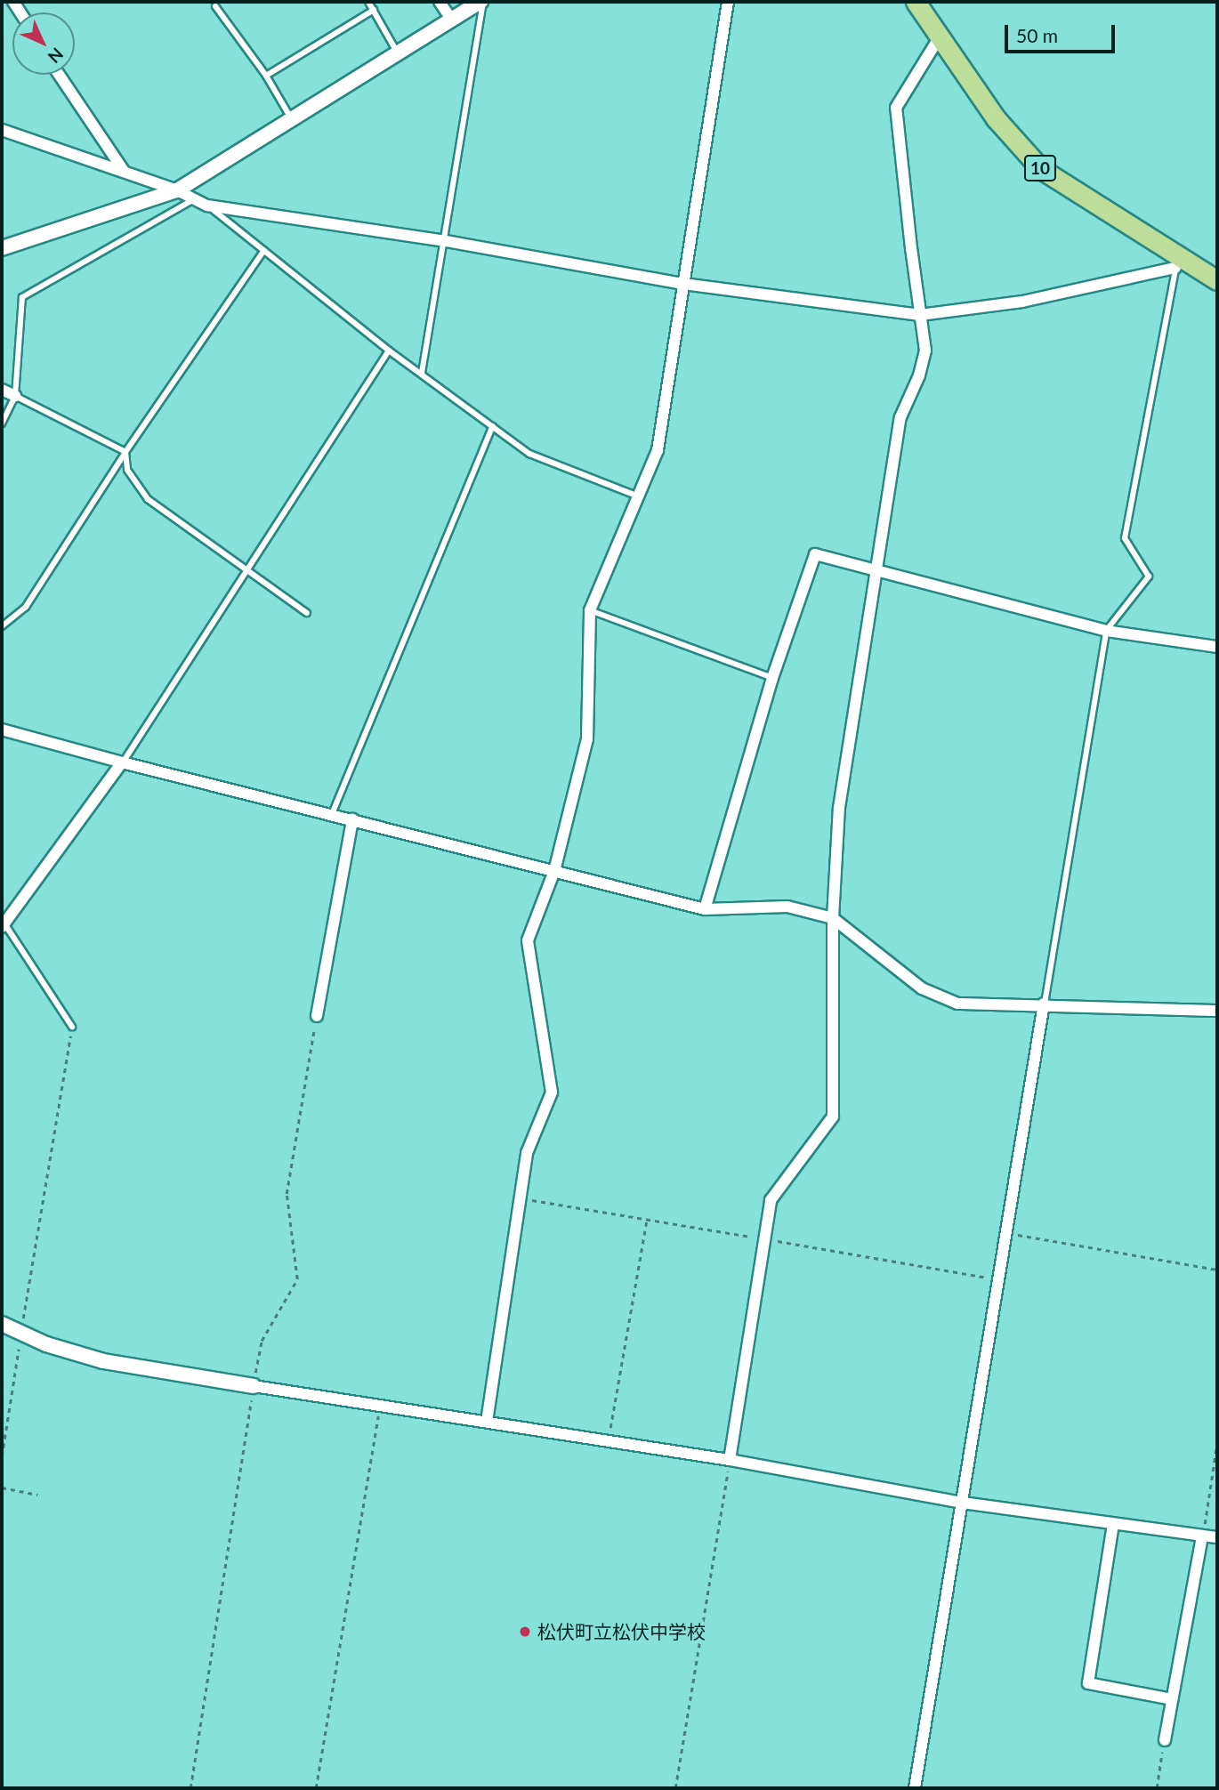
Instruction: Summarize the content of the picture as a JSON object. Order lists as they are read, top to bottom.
{
  "streets": {
    "main road": ["10"]
  },
  "places": ["松伏町立松伏中学校"],
  "scale_bar": "50 m",
  "north": "bottom right"
}
